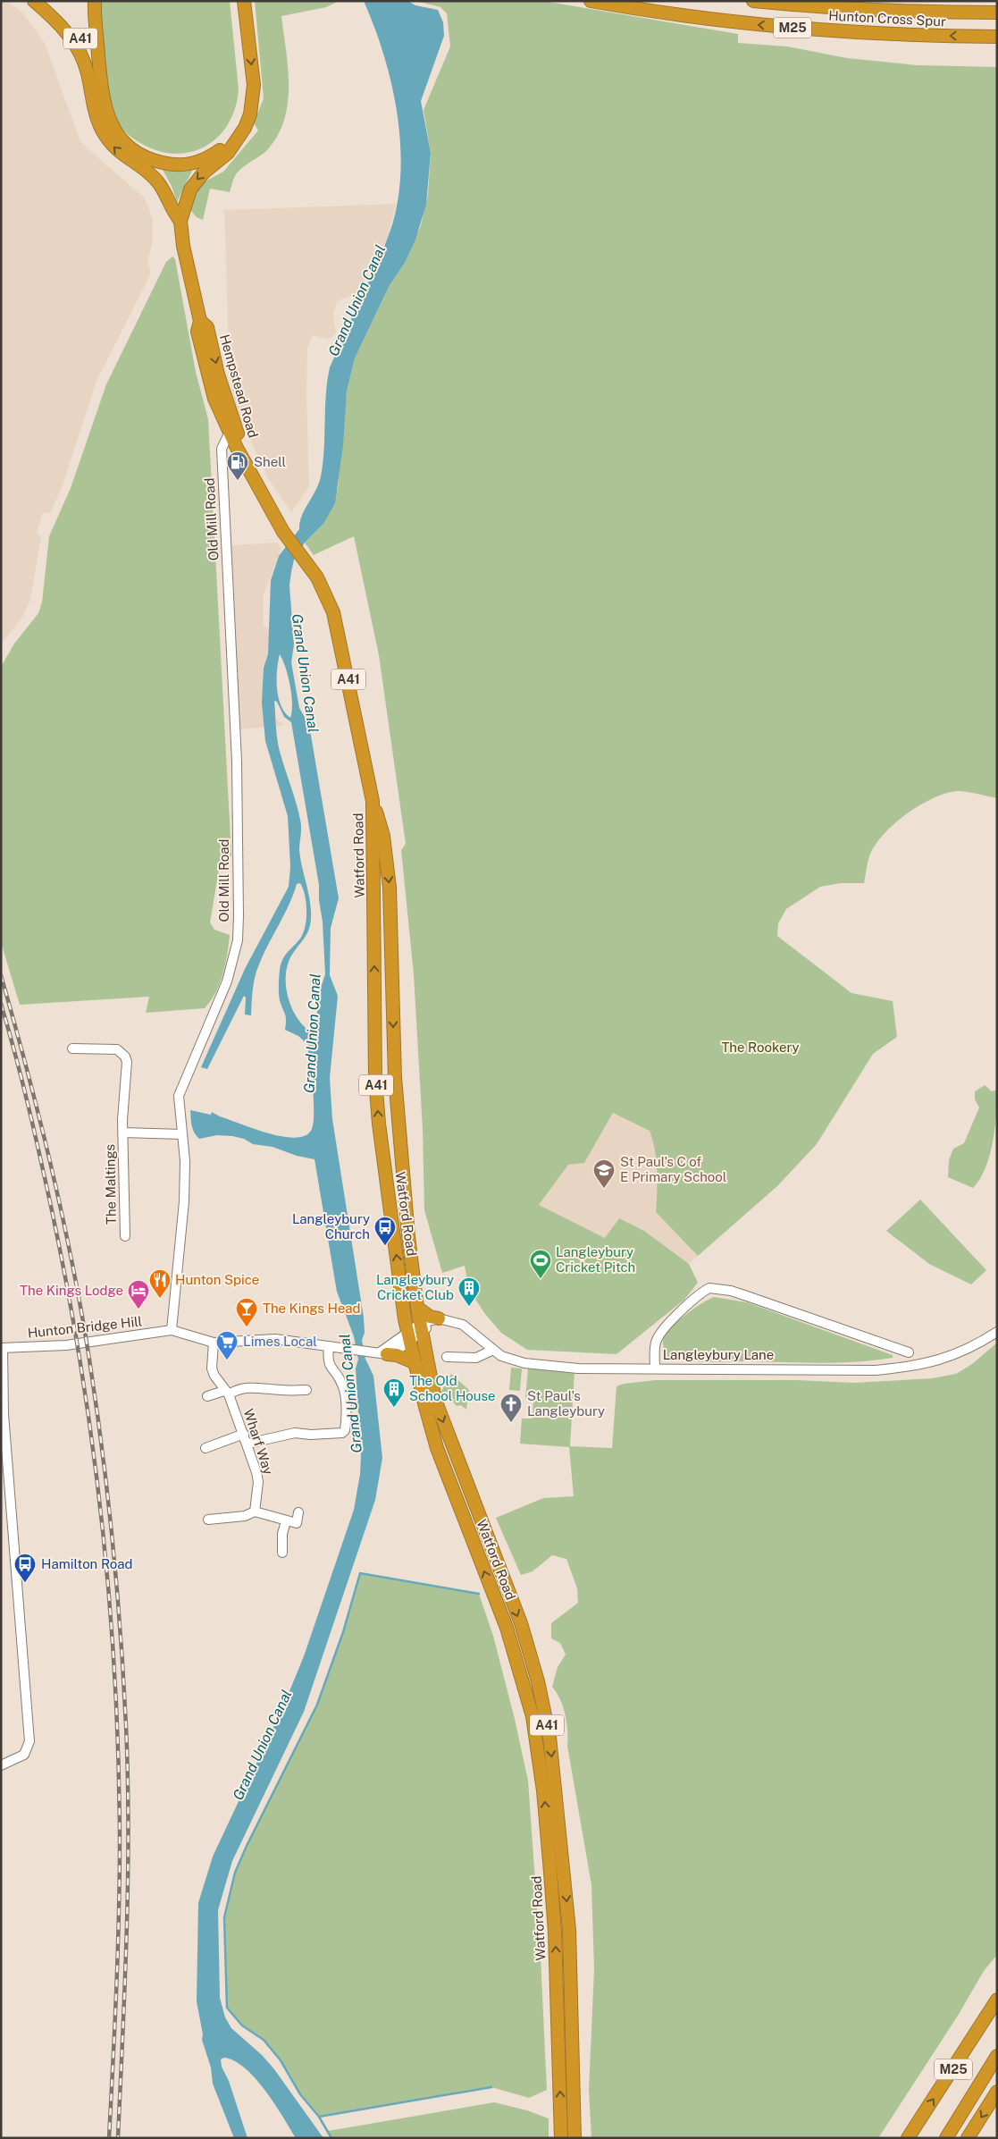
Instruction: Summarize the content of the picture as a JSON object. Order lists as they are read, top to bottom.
{
  "streets": {
    "highway": [
      "Hunton Cross Spur",
      "M25",
      "A41",
      "Hempstead Road",
      "Watford Road"
    ],
    "street": [
      "Old Mill Road",
      "The Maltings",
      "Hunton Bridge Hill",
      "Langleybury Lane",
      "Wharf Way"
    ]
  },
  "crossings": [
    ["A41", "Hempstead Road"],
    ["Hempstead Road", "Old Mill Road"],
    ["Hempstead Road", "Watford Road"],
    ["Old Mill Road", "Watford Road"],
    ["Old Mill Road", "The Maltings"],
    ["Old Mill Road", "Hunton Bridge Hill"]
  ],
  "one_way": ["Hempstead Road"],
  "water": ["Grand Union Canal"],
  "parks": ["The Rookery"],
  "places": {
    "fuel station": ["Shell"],
    "school or university": ["St Paul's C of E Primary School"],
    "bus stop": ["Langleybury Church", "Hamilton Road"],
    "sports": ["Langleybury Cricket Pitch"],
    "restaurant": ["Hunton Spice"],
    "building": ["Langleybury Cricket Club", "The Old School House"],
    "hotel": ["The Kings Lodge"],
    "bar": ["The Kings Head"],
    "supermarket": ["Limes Local"],
    "church": ["St Paul's Langleybury"]
  }
}
